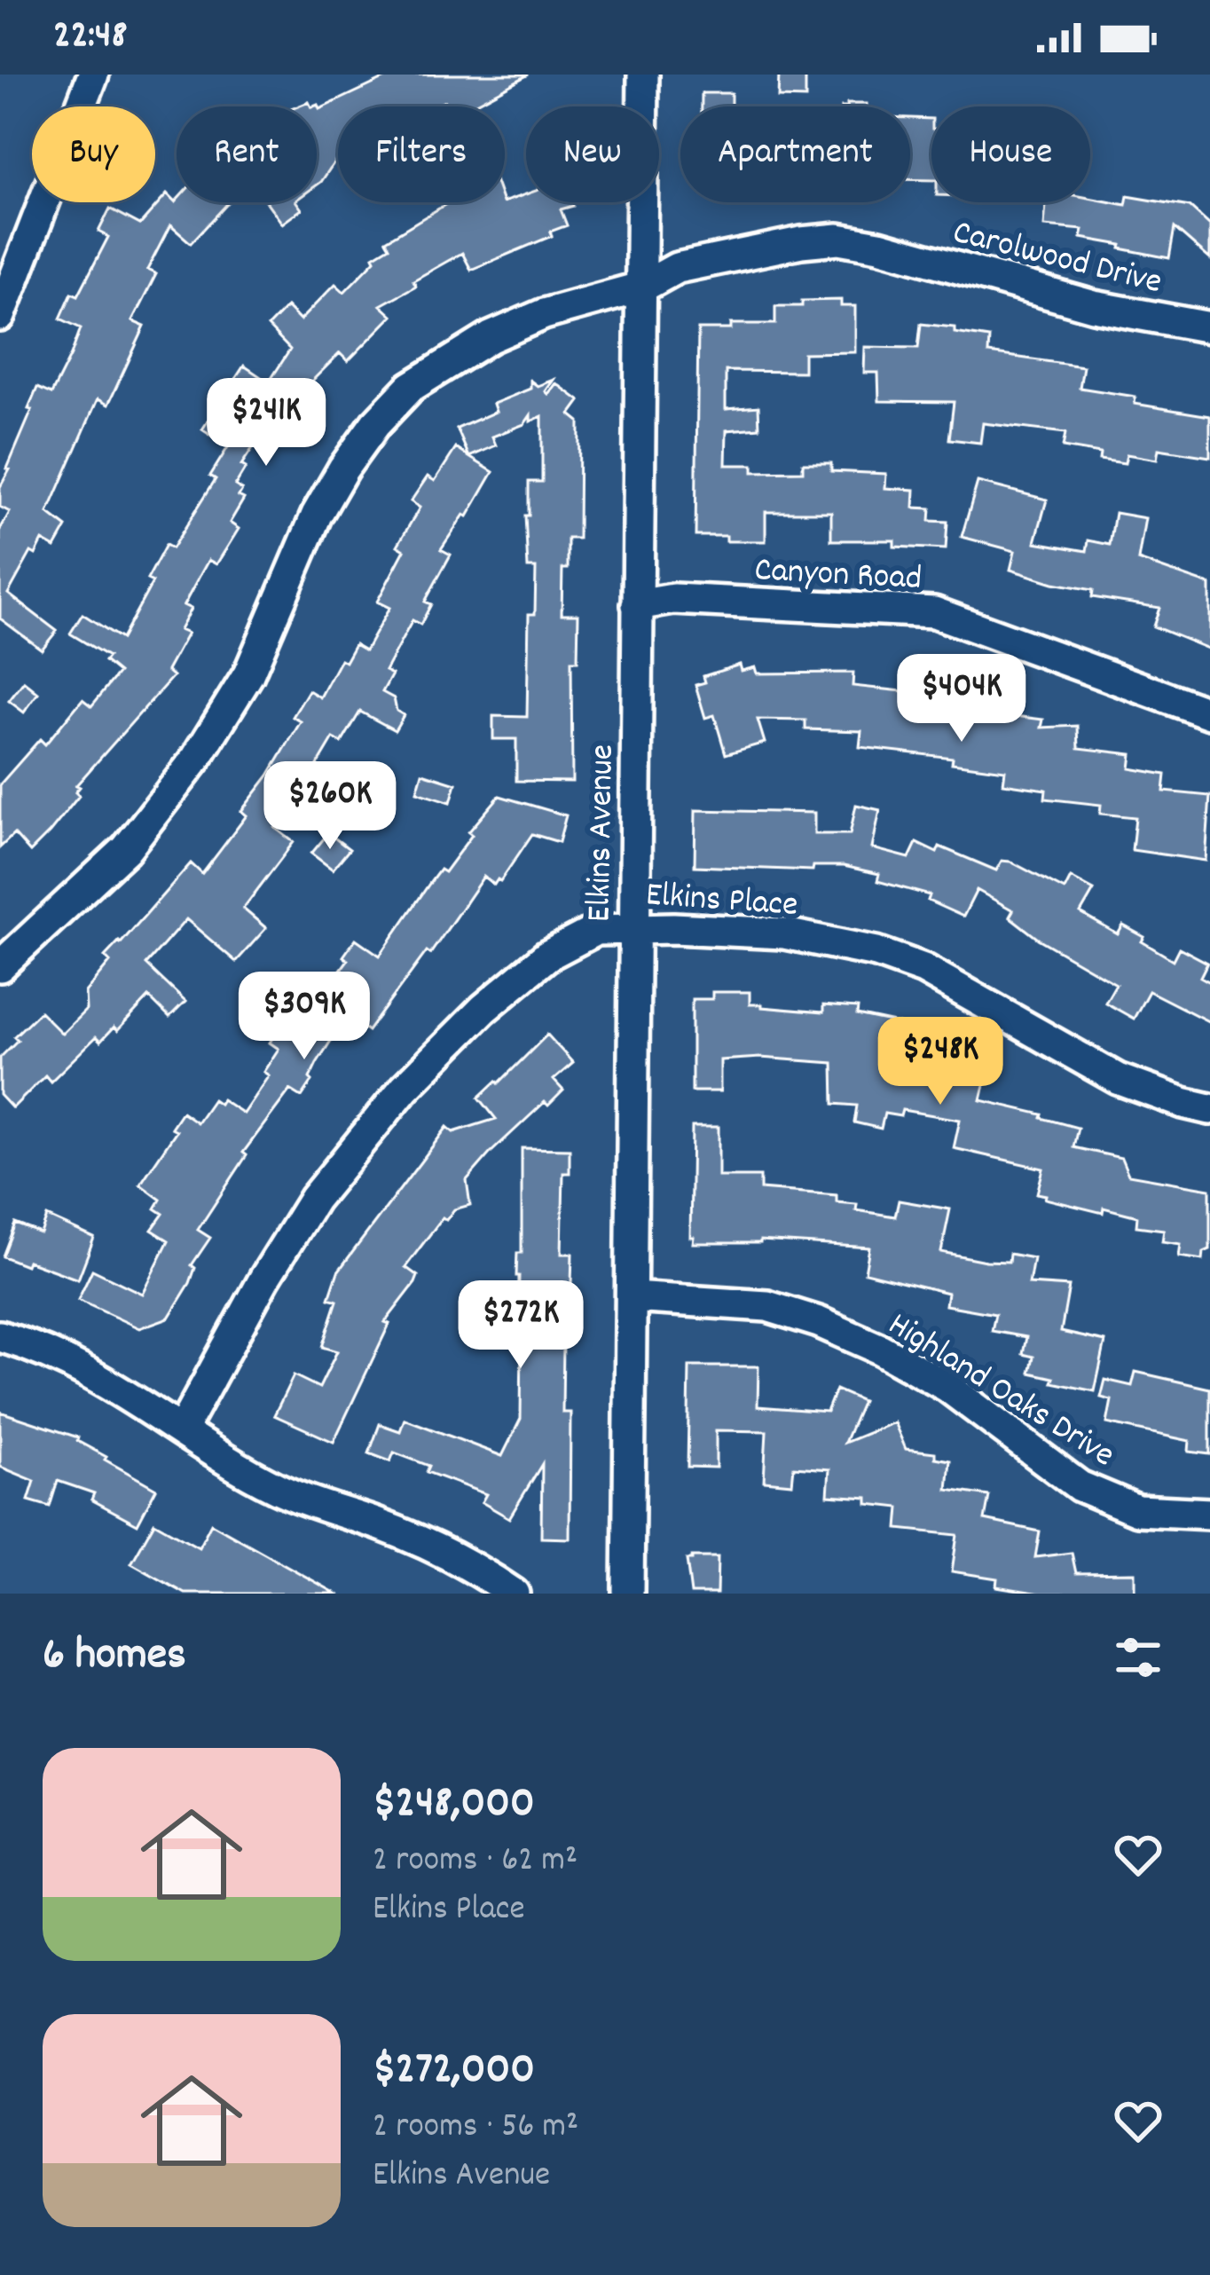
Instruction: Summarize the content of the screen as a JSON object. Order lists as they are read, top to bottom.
{
  "streets": {
    "street": [
      "Carolwood Drive",
      "Canyon Road",
      "Elkins Avenue",
      "Elkins Place",
      "Highland Oaks Drive"
    ]
  },
  "crossings": [
    ["Carolwood Drive", "Elkins Avenue"],
    ["Canyon Road", "Elkins Avenue"],
    ["Elkins Avenue", "Elkins Place"],
    ["Elkins Avenue", "Highland Oaks Drive"]
  ],
  "page": {
    "status": "22:48",
    "chip": [
      "Buy",
      "Rent",
      "Filters",
      "New",
      "Apartment",
      "House"
    ],
    "price": [
      "$241K",
      "$404K",
      "$260K",
      "$309K",
      "$248K",
      "$272K"
    ],
    "heading": "6 homes",
    "list": [
      {
        "name": "$248,000",
        "note": "2 rooms · 62 m² · Elkins Place"
      },
      {
        "name": "$272,000",
        "note": "2 rooms · 56 m² · Elkins Avenue"
      }
    ]
  }
}
